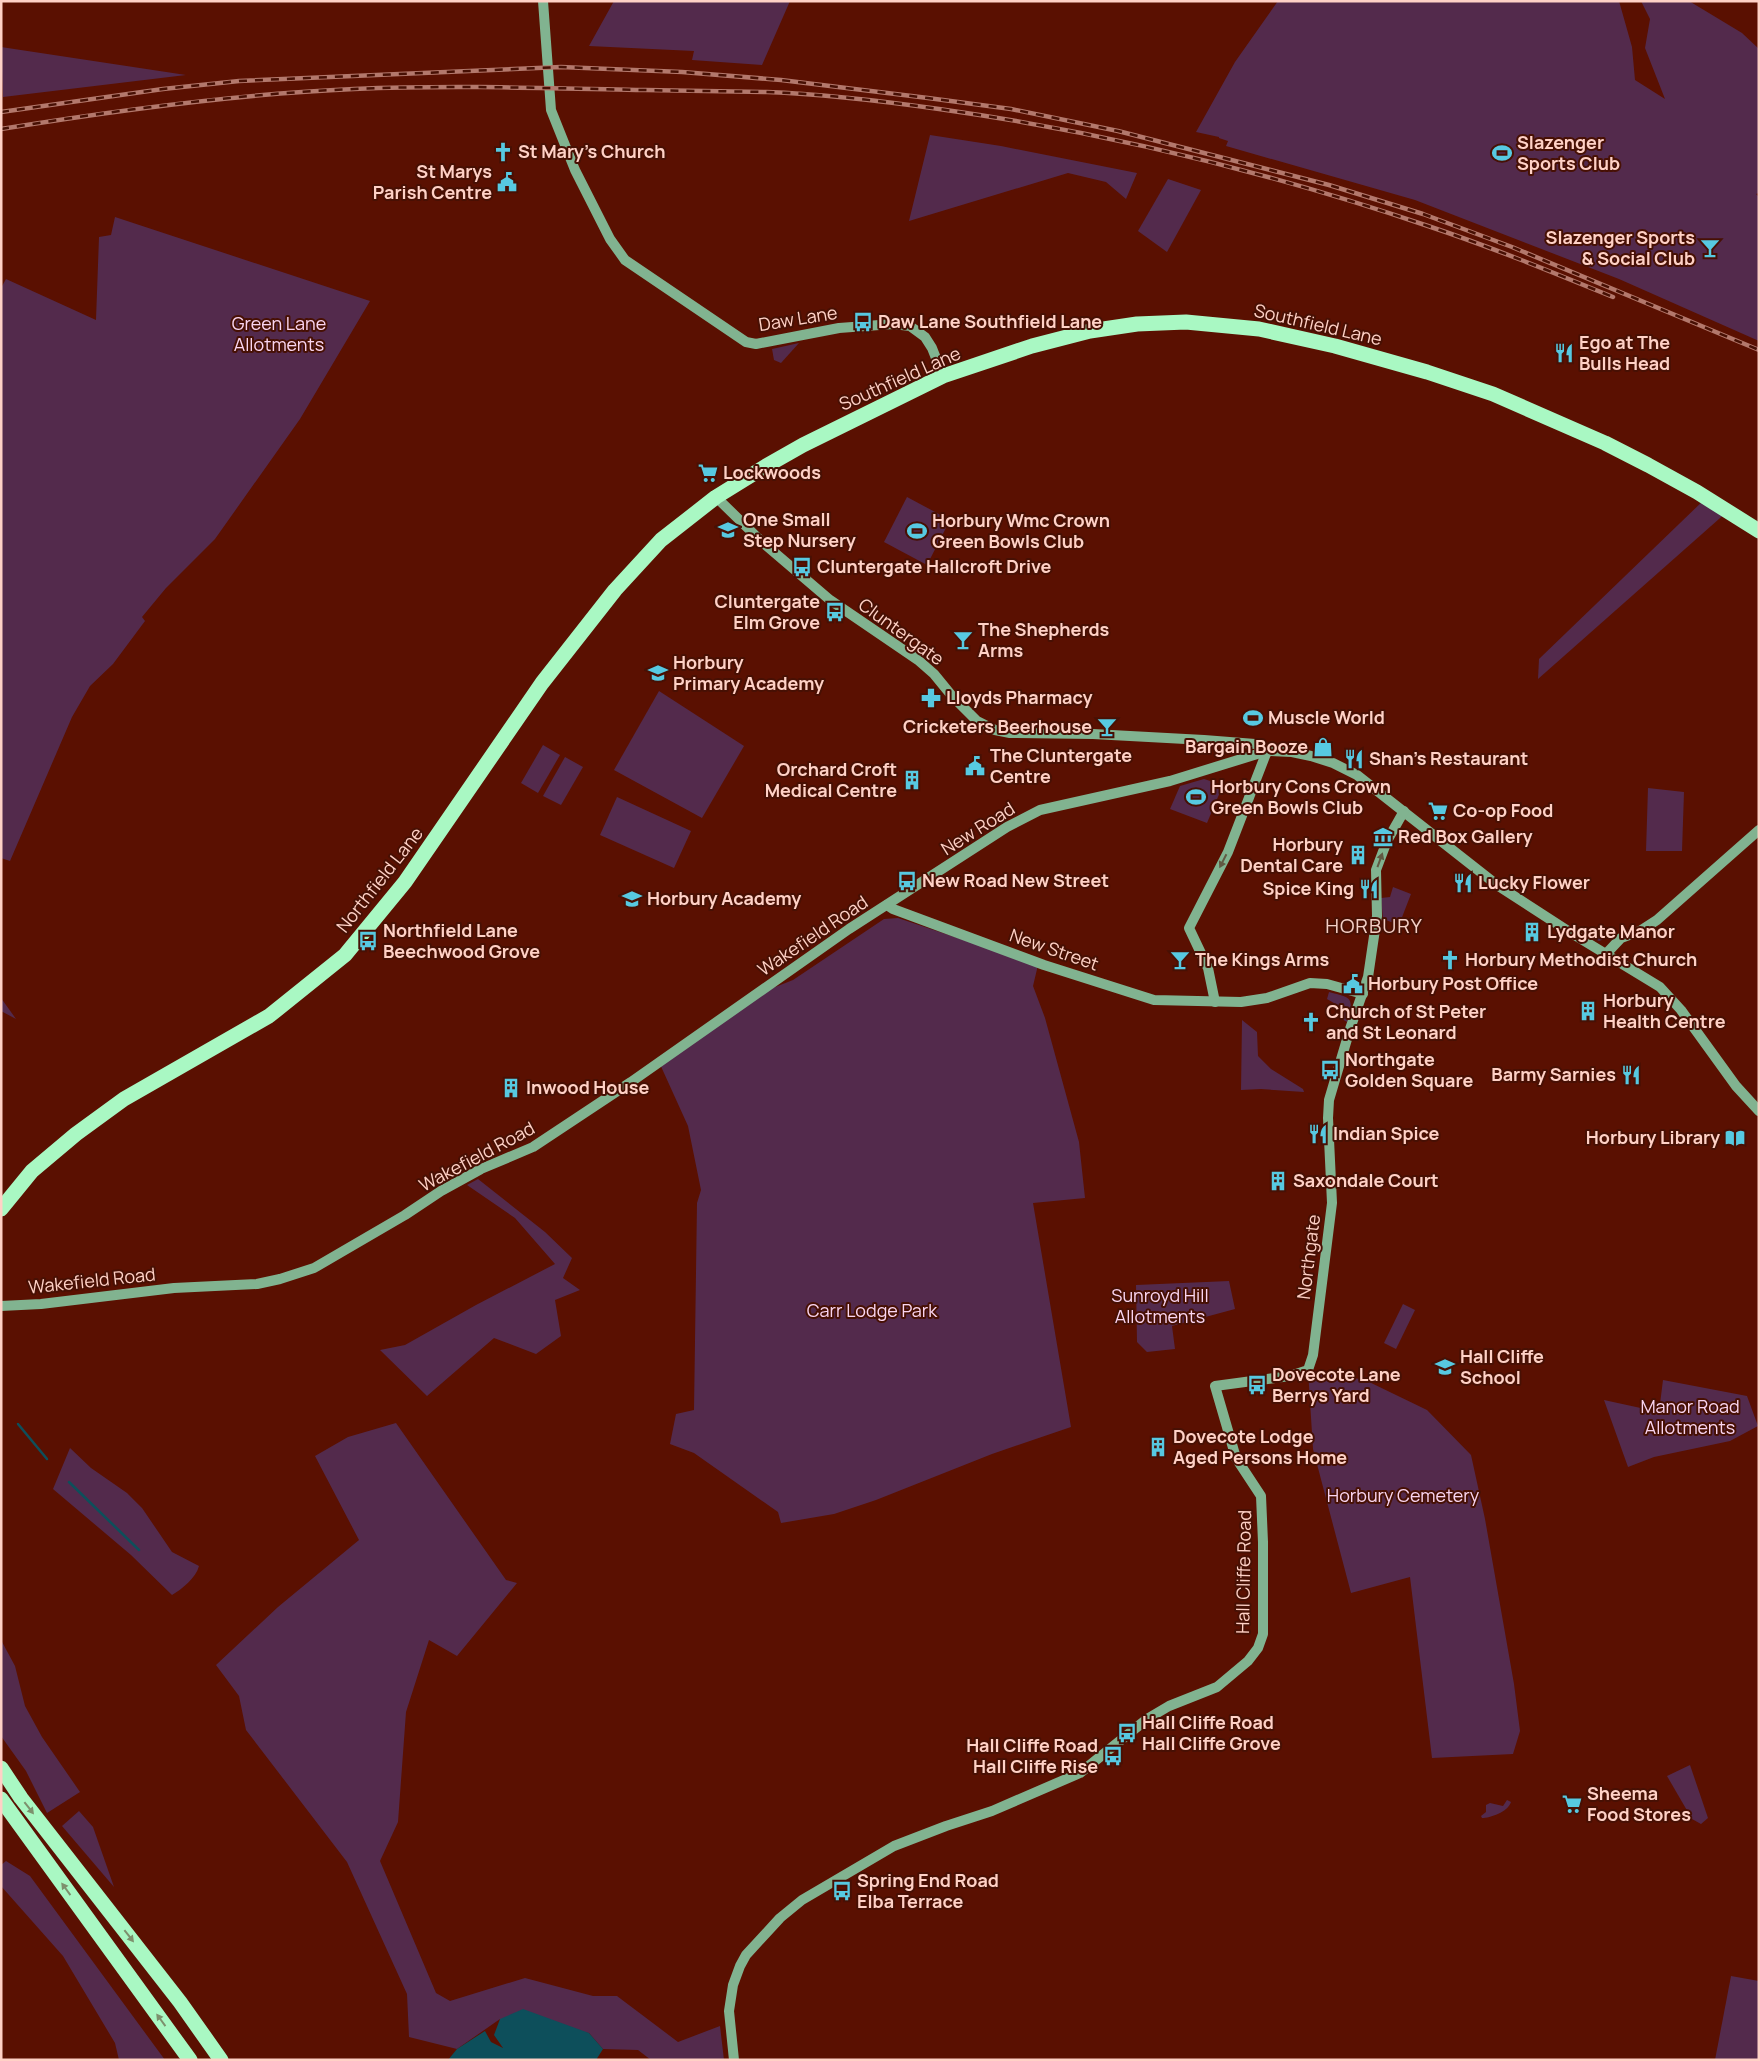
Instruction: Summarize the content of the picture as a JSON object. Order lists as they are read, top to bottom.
{
  "streets": {
    "highway": ["Southfield Lane", "Northfield Lane"],
    "street": [
      "Daw Lane",
      "Cluntergate",
      "New Road",
      "Wakefield Road",
      "New Street",
      "Northgate",
      "Hall Cliffe Road"
    ]
  },
  "crossings": [
    ["Daw Lane", "Southfield Lane"],
    ["Southfield Lane", "Cluntergate"],
    ["Southfield Lane", "Northfield Lane"],
    ["Cluntergate", "New Road"],
    ["Cluntergate", "Northfield Lane"],
    ["New Road", "Wakefield Road"],
    ["New Road", "New Street"],
    ["Wakefield Road", "New Street"],
    ["New Street", "Northgate"],
    ["Northgate", "Hall Cliffe Road"]
  ],
  "districts": ["HORBURY"],
  "parks": [
    "Green Lane Allotments",
    "Sunroyd Hill Allotments",
    "Carr Lodge Park",
    "Manor Road Allotments",
    "Horbury Cemetery"
  ],
  "places": {
    "church": ["St Mary's Church", "Horbury Methodist Church", "Church of St Peter and St Leonard"],
    "sports": [
      "Slazenger Sports Club",
      "Horbury Wmc Crown Green Bowls Club",
      "Muscle World",
      "Horbury Cons Crown Green Bowls Club"
    ],
    "public building": ["St Marys Parish Centre", "The Cluntergate Centre", "Horbury Post Office"],
    "bar": [
      "Slazenger Sports & Social Club",
      "The Shepherds Arms",
      "Cricketers Beerhouse",
      "The Kings Arms"
    ],
    "bus stop": [
      "Daw Lane Southfield Lane",
      "Cluntergate Hallcroft Drive",
      "Cluntergate Elm Grove",
      "New Road New Street",
      "Northfield Lane Beechwood Grove",
      "Northgate Golden Square",
      "Dovecote Lane Berrys Yard",
      "Hall Cliffe Road Hall Cliffe Grove",
      "Hall Cliffe Road Hall Cliffe Rise",
      "Spring End Road Elba Terrace"
    ],
    "restaurant": [
      "Ego at The Bulls Head",
      "Shan's Restaurant",
      "Lucky Flower",
      "Spice King",
      "Barmy Sarnies",
      "Indian Spice"
    ],
    "supermarket": ["Lockwoods", "Co-op Food", "Sheema Food Stores"],
    "school or university": [
      "One Small Step Nursery",
      "Horbury Primary Academy",
      "Horbury Academy",
      "Hall Cliffe School"
    ],
    "pharmacy": ["Lloyds Pharmacy"],
    "shop": ["Bargain Booze"],
    "building": [
      "Orchard Croft Medical Centre",
      "Horbury Dental Care",
      "Lydgate Manor",
      "Horbury Health Centre",
      "Inwood House",
      "Saxondale Court",
      "Dovecote Lodge Aged Persons Home"
    ],
    "museum": ["Red Box Gallery"],
    "library": ["Horbury Library"]
  }
}
